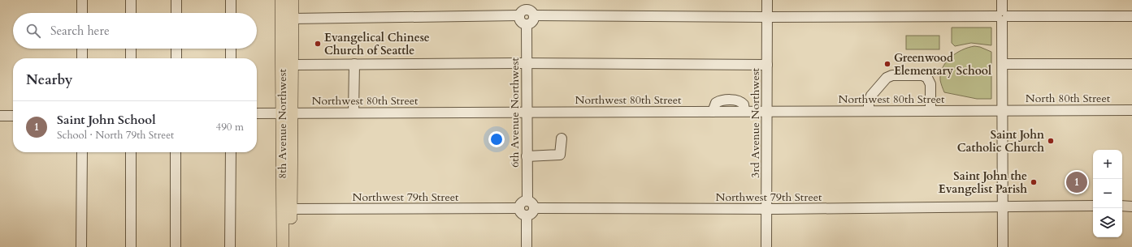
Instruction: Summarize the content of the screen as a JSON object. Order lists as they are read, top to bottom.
{
  "streets": {
    "main road": ["8th Avenue Northwest"],
    "street": [
      "North 80th Street",
      "Northwest 80th Street",
      "6th Avenue Northwest",
      "3rd Avenue Northwest",
      "Northwest 79th Street"
    ]
  },
  "crossings": [
    ["North 80th Street", "Northwest 80th Street"],
    ["Northwest 80th Street", "6th Avenue Northwest"],
    ["Northwest 80th Street", "3rd Avenue Northwest"],
    ["Northwest 80th Street", "8th Avenue Northwest"],
    ["6th Avenue Northwest", "Northwest 79th Street"],
    ["3rd Avenue Northwest", "Northwest 79th Street"],
    ["8th Avenue Northwest", "Northwest 79th Street"]
  ],
  "places": [
    "Evangelical Chinese Church of Seattle",
    "Greenwood Elementary School",
    "Saint John Catholic Church",
    "Saint John the Evangelist Parish"
  ],
  "page": {
    "search": "Search here",
    "heading": "Nearby",
    "list": [
      {
        "mark": "1",
        "name": "Saint John School",
        "note": "School · North 79th Street",
        "value": "490 m"
      }
    ],
    "map_buttons": ["+", "−"],
    "pins": "1"
  }
}
